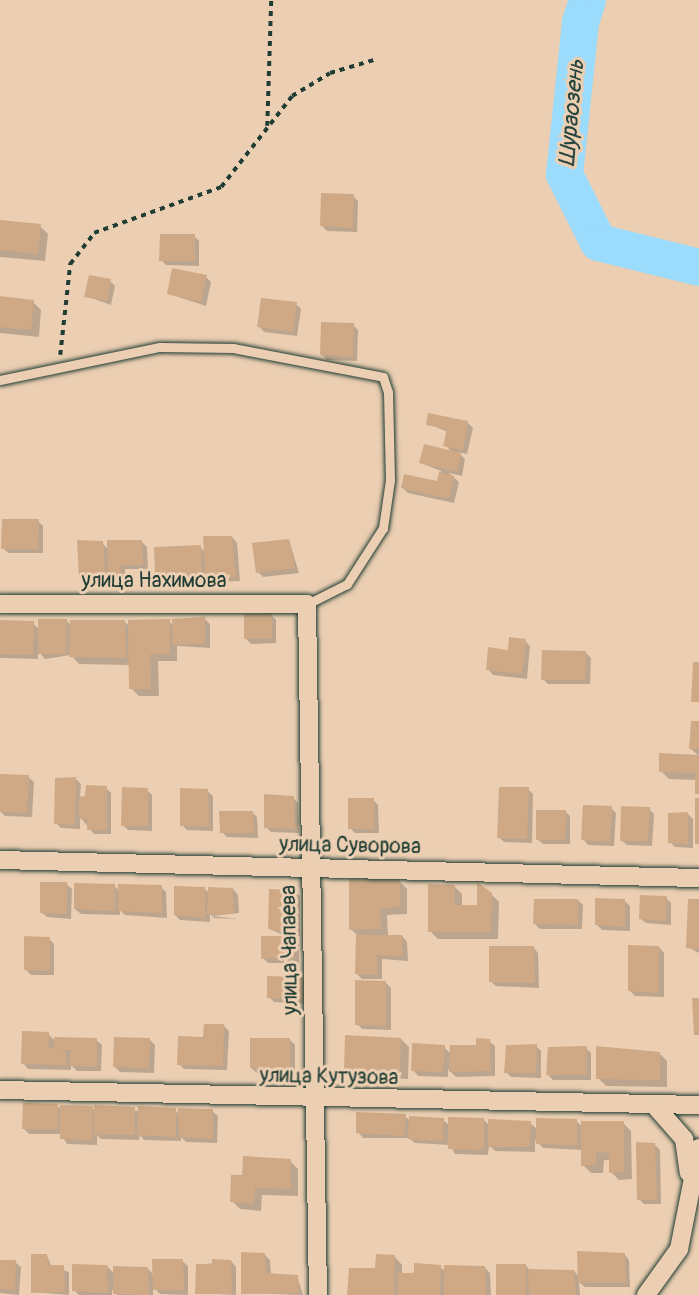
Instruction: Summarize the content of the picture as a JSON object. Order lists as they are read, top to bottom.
{
  "streets": {
    "street": [
      "улица Нахимова",
      "улица Суворова",
      "улица Чапаева",
      "улица Кутузова"
    ]
  },
  "crossings": [
    ["улица Нахимова", "улица Чапаева"],
    ["улица Суворова", "улица Чапаева"],
    ["улица Чапаева", "улица Кутузова"]
  ],
  "water": ["Шураозень"]
}
